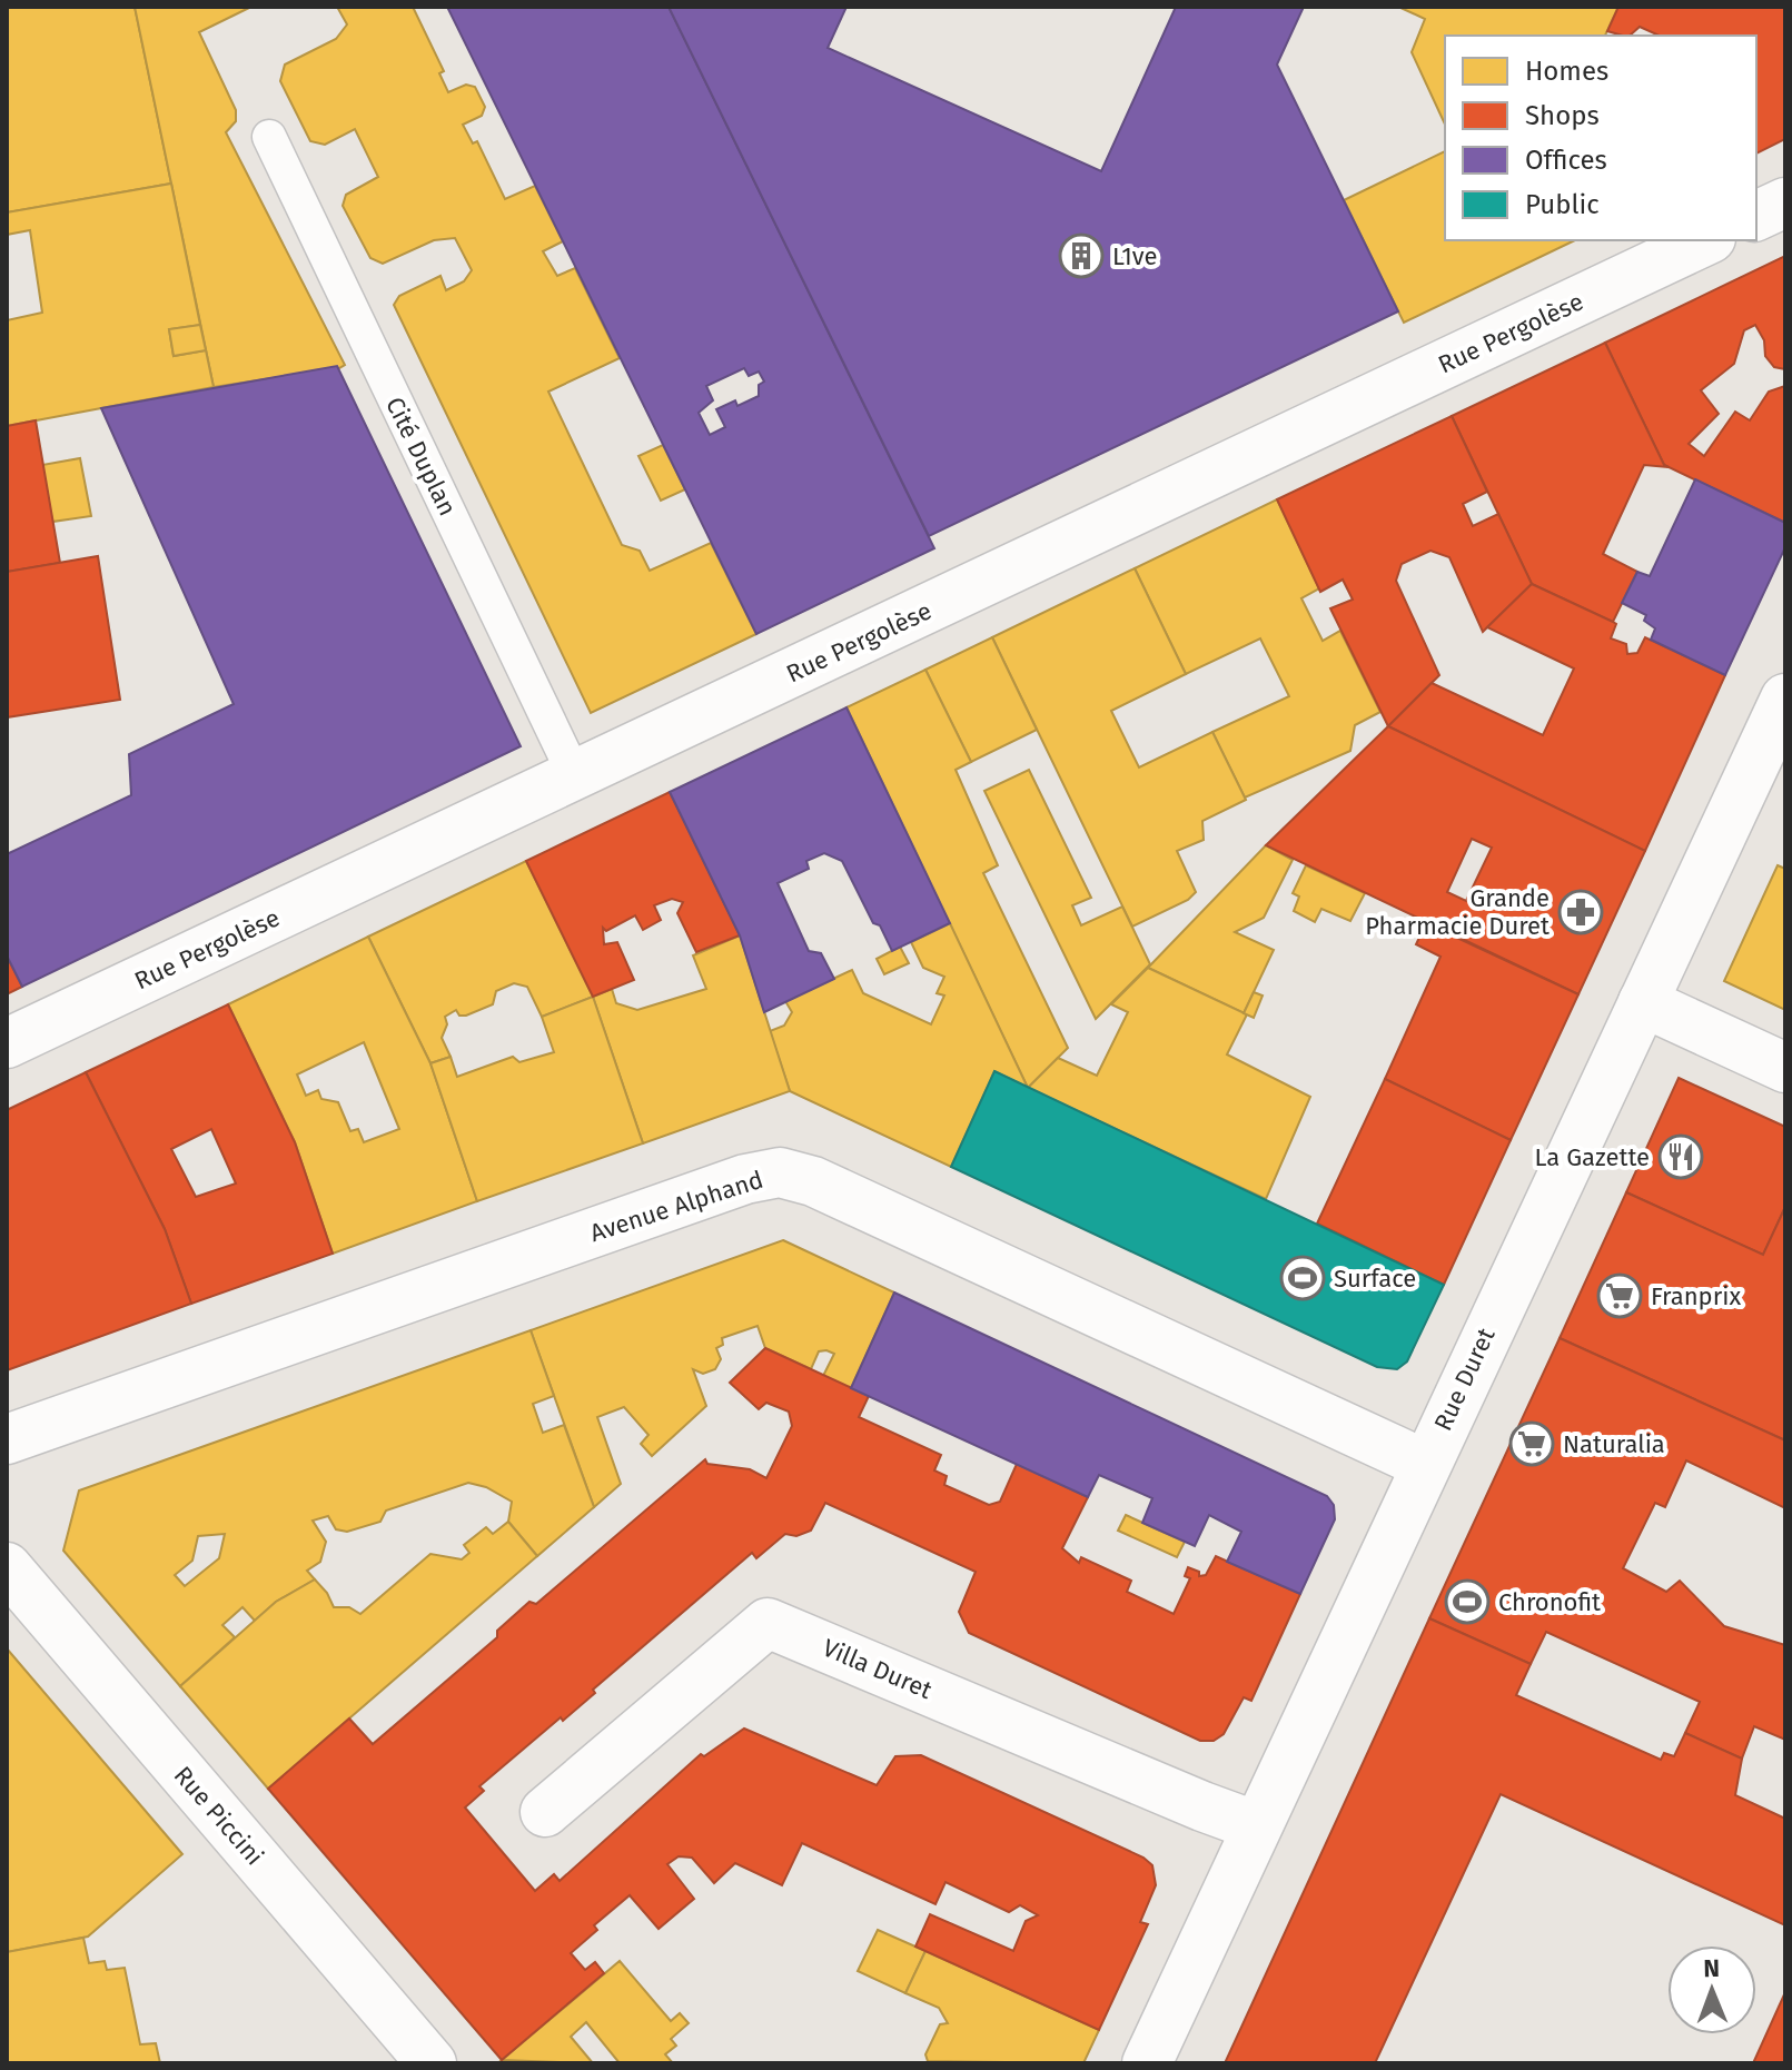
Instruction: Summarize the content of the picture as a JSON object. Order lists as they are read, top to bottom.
{
  "streets": {
    "street": [
      "Rue Pergolèse",
      "Avenue Alphand",
      "Rue Duret",
      "Villa Duret",
      "Rue Piccini"
    ],
    "lane": ["Cité Duplan"]
  },
  "crossings": [
    ["Rue Pergolèse", "Cité Duplan"],
    ["Avenue Alphand", "Rue Duret"],
    ["Rue Duret", "Villa Duret"]
  ],
  "places": {
    "building": ["L1ve"],
    "pharmacy": ["Grande Pharmacie Duret"],
    "restaurant": ["La Gazette"],
    "sports": ["Surface", "Chronofit"],
    "supermarket": ["Franprix", "Naturalia"]
  },
  "legend": [
    "Homes",
    "Shops",
    "Offices",
    "Public"
  ],
  "north": "top"
}
